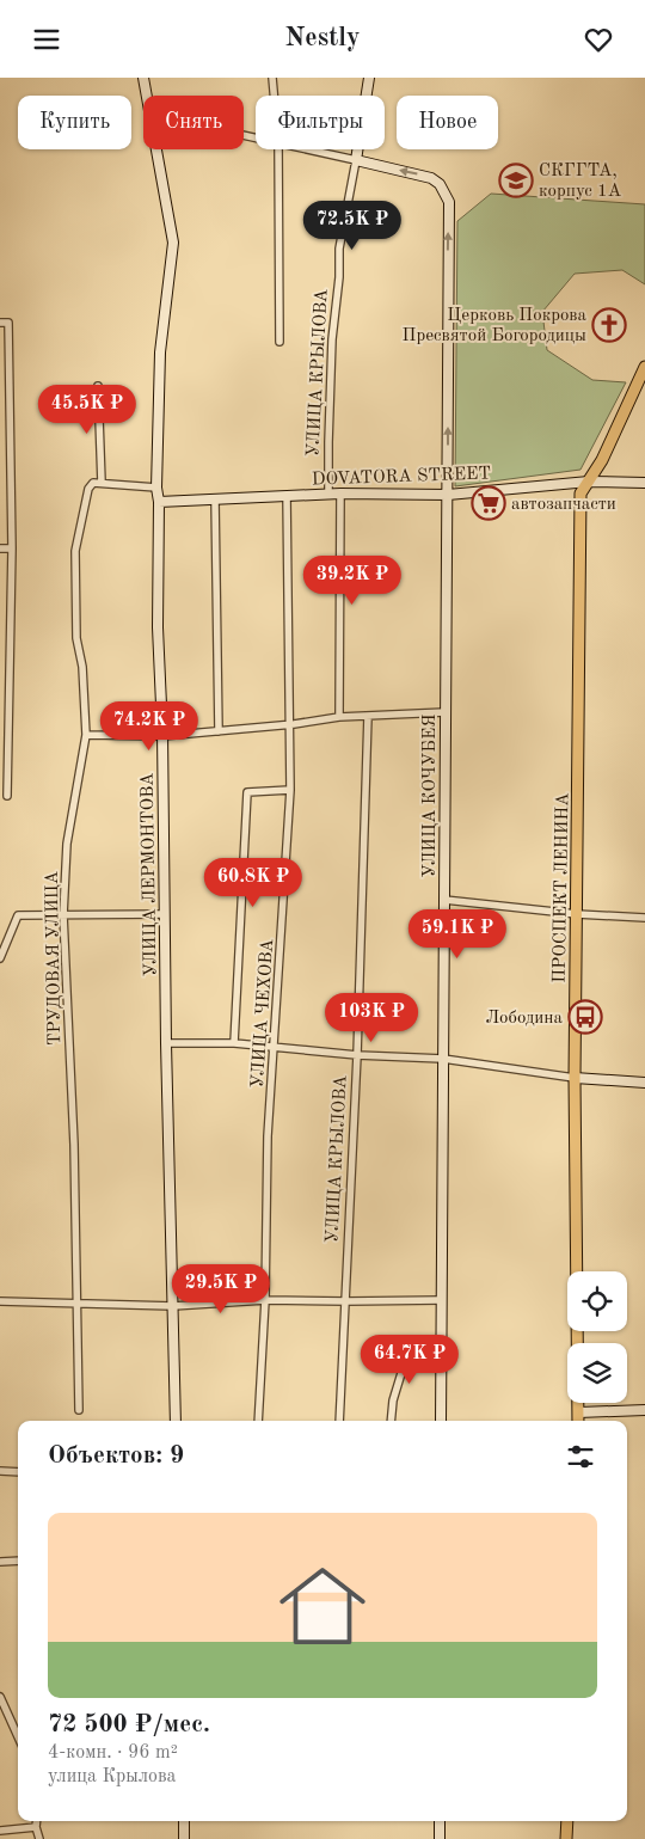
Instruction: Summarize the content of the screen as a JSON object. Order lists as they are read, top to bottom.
{
  "streets": {
    "main road": ["ПРОСПЕКТ ЛЕНИНА"],
    "street": [
      "УЛИЦА КРЫЛОВА",
      "DOVATORA STREET",
      "УЛИЦА КОЧУБЕЯ",
      "УЛИЦА ЛЕРМОНТОВА",
      "ТРУДОВАЯ УЛИЦА",
      "УЛИЦА ЧЕХОВА"
    ]
  },
  "crossings": [
    ["УЛИЦА КРЫЛОВА", "DOVATORA STREET"],
    ["УЛИЦА КРЫЛОВА", "УЛИЦА КОЧУБЕЯ"],
    ["DOVATORA STREET", "УЛИЦА КОЧУБЕЯ"],
    ["DOVATORA STREET", "УЛИЦА ЛЕРМОНТОВА"],
    ["DOVATORA STREET", "ПРОСПЕКТ ЛЕНИНА"],
    ["DOVATORA STREET", "УЛИЦА ЧЕХОВА"]
  ],
  "places": {
    "school or university": ["СКГГТА, корпус 1А"],
    "church": ["Церковь Покрова Пресвятой Богородицы"],
    "supermarket": ["автозапчасти"],
    "bus stop": ["Лободина"]
  },
  "page": {
    "header": "Nestly",
    "chip": [
      "Купить",
      "Снять",
      "Фильтры",
      "Новое"
    ],
    "price": [
      "72.5K ₽",
      "45.5K ₽",
      "39.2K ₽",
      "74.2K ₽",
      "60.8K ₽",
      "59.1K ₽",
      "103K ₽",
      "29.5K ₽",
      "64.7K ₽"
    ],
    "heading": "Объектов: 9",
    "list": [
      {
        "name": "72 500 ₽/мес.",
        "note": "4-комн. · 96 m² · улица Крылова"
      }
    ]
  }
}
